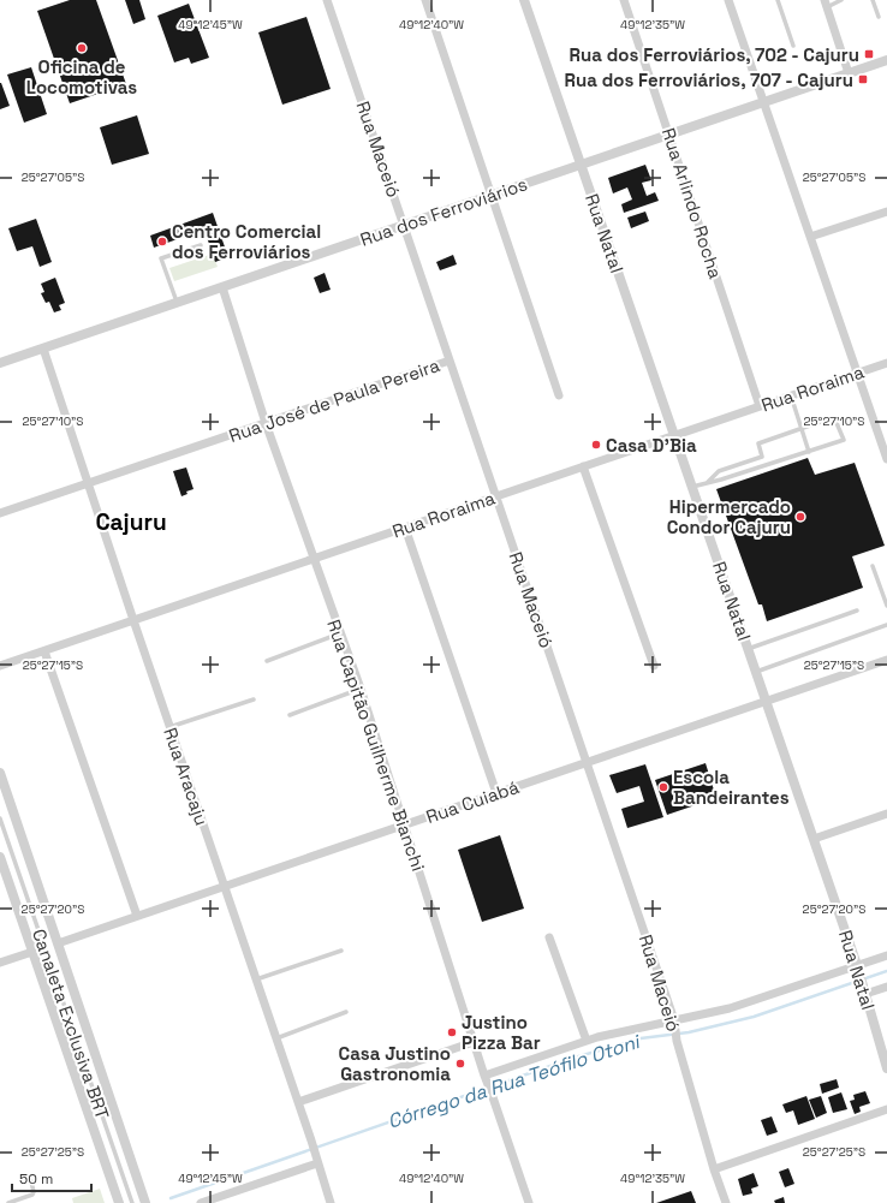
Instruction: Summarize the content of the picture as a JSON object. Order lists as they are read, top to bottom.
{
  "streets": {
    "street": [
      "Rua Maceió",
      "Rua Arlindo Rocha",
      "Rua dos Ferroviários",
      "Rua Natal",
      "Rua Roraima",
      "Rua José de Paula Pereira",
      "Rua Capitão Guilherme Bianchi",
      "Rua Aracaju",
      "Rua Cuiabá"
    ],
    "lane": ["Canaleta Exclusiva BRT"]
  },
  "crossings": [
    ["Rua Maceió", "Rua dos Ferroviários"],
    ["Rua Maceió", "Rua Roraima"],
    ["Rua Maceió", "Rua José de Paula Pereira"],
    ["Rua Maceió", "Rua Cuiabá"],
    ["Rua Arlindo Rocha", "Rua dos Ferroviários"],
    ["Rua Arlindo Rocha", "Rua Roraima"],
    ["Rua dos Ferroviários", "Rua Natal"],
    ["Rua dos Ferroviários", "Rua Capitão Guilherme Bianchi"],
    ["Rua dos Ferroviários", "Rua Aracaju"],
    ["Rua Natal", "Rua Roraima"],
    ["Rua Natal", "Rua Cuiabá"],
    ["Rua Roraima", "Rua Capitão Guilherme Bianchi"],
    ["Rua Roraima", "Rua Aracaju"],
    ["Rua José de Paula Pereira", "Rua Capitão Guilherme Bianchi"],
    ["Rua José de Paula Pereira", "Rua Aracaju"],
    ["Rua Capitão Guilherme Bianchi", "Rua Cuiabá"],
    ["Rua Aracaju", "Rua Cuiabá"]
  ],
  "districts": ["Cajuru"],
  "water": ["Córrego da Rua Teófilo Otoni"],
  "places": {
    "other": [
      "Oficina de Locomotivas",
      "Centro Comercial dos Ferroviários",
      "Casa D’Bia",
      "Hipermercado Condor Cajuru",
      "Escola Bandeirantes",
      "Justino Pizza Bar",
      "Casa Justino Gastronomia"
    ],
    "transit": ["Rua dos Ferroviários, 702 - Cajuru", "Rua dos Ferroviários, 707 - Cajuru"]
  },
  "scale_bar": "50 m",
  "coordinates": [
    "49°12'45\"W",
    "49°12'40\"W",
    "49°12'35\"W",
    "25°27'05\"S",
    "25°27'10\"S",
    "25°27'15\"S",
    "25°27'20\"S",
    "25°27'25\"S"
  ]
}
